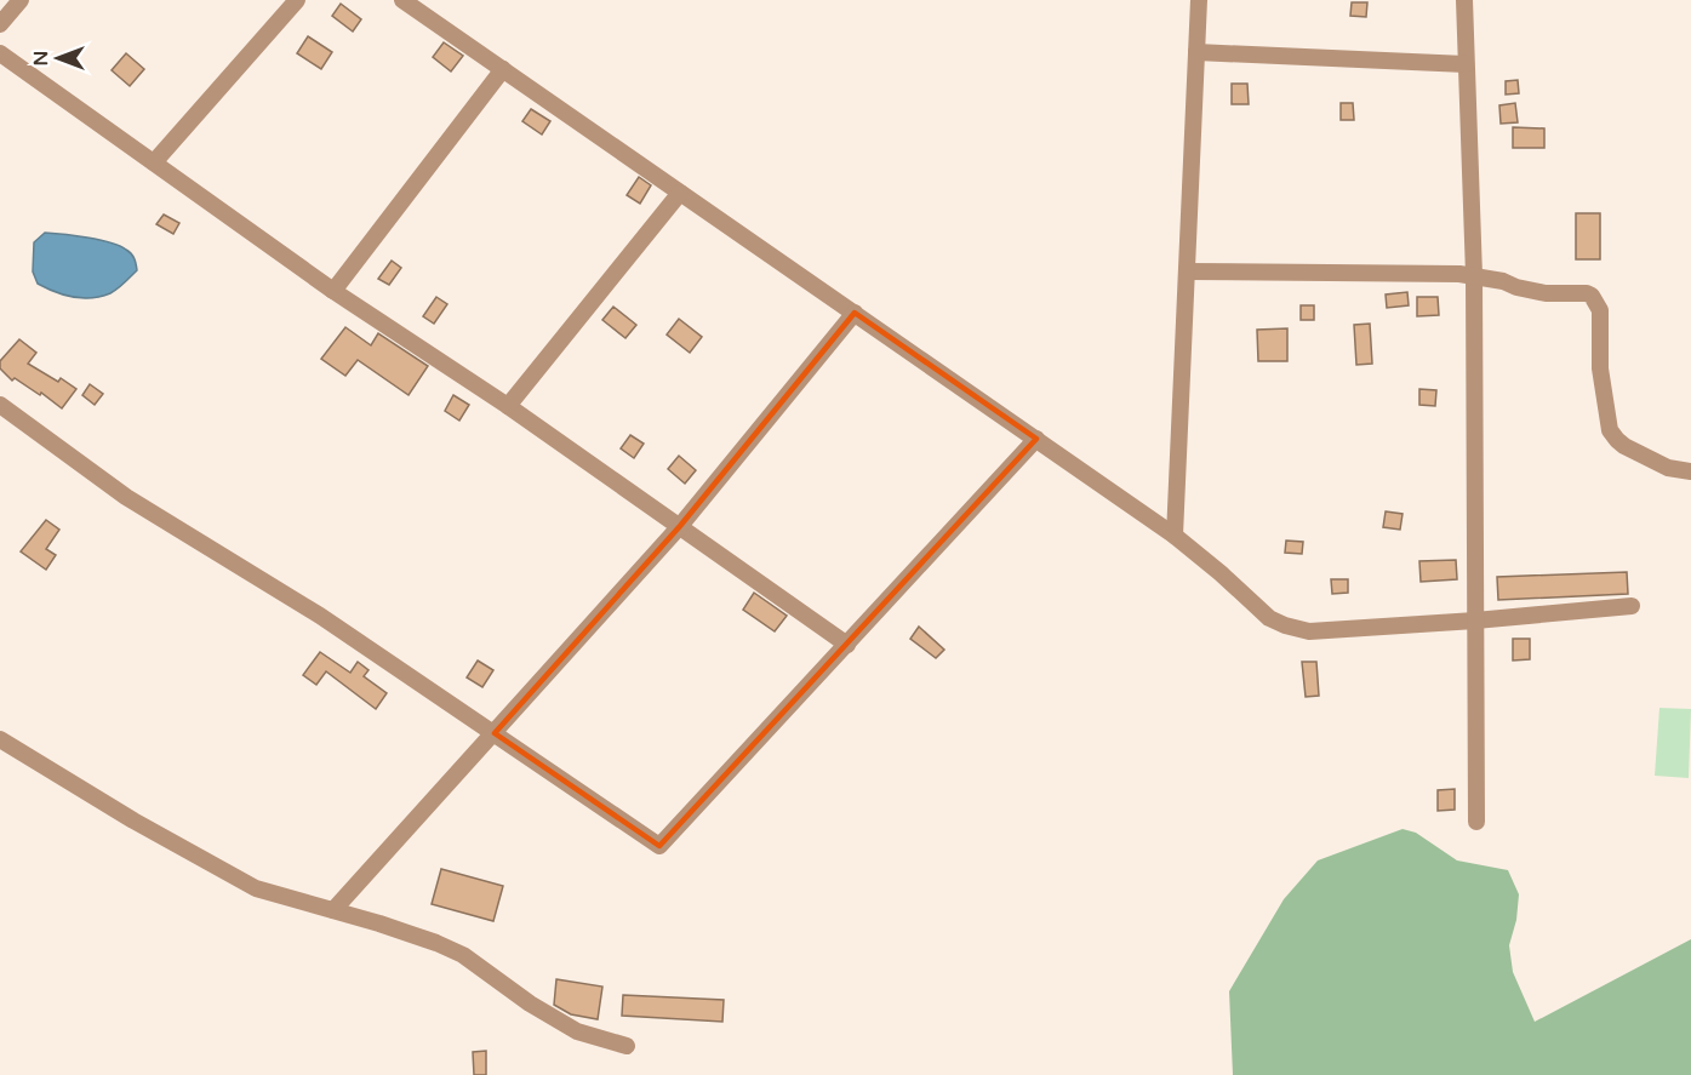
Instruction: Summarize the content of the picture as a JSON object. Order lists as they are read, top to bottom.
{
  "north": "left"
}
